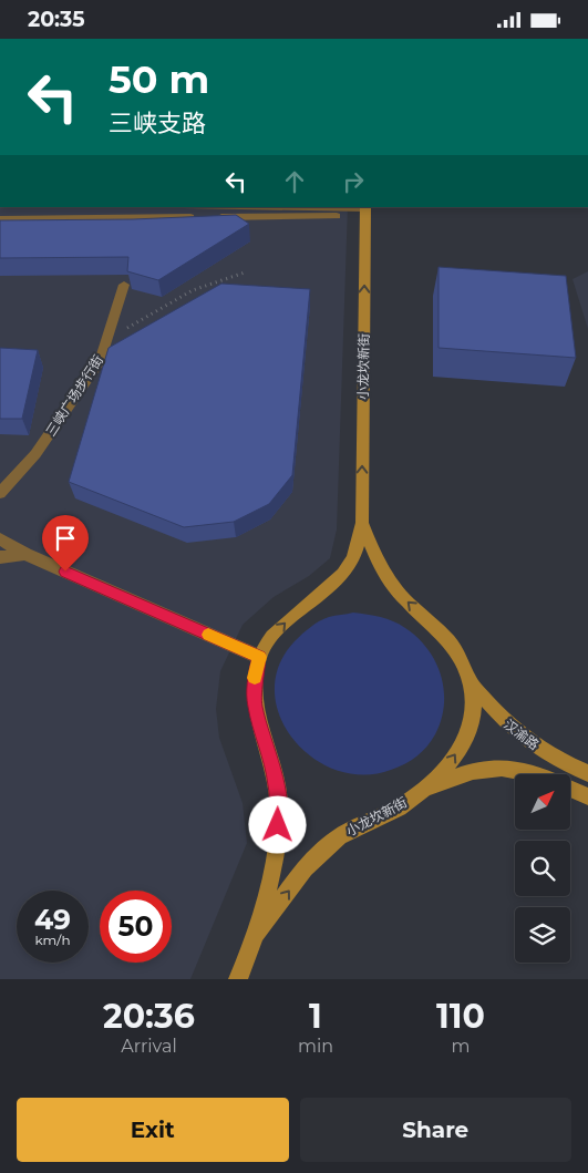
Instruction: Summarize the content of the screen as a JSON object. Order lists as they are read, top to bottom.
{
  "streets": {
    "main road": ["小龙坎新街", "汉渝路"],
    "street": ["三峡广场步行街"]
  },
  "crossings": [
    ["小龙坎新街", "汉渝路"]
  ],
  "one_way": ["小龙坎新街"],
  "north": "top right",
  "page": {
    "status": "20:35",
    "turn": ["50 m", "三峡支路"],
    "speed": "49 km/h",
    "limit": "50",
    "eta": [
      "20:36",
      "Arrival",
      "1",
      "min",
      "110",
      "m"
    ],
    "buttons": ["Exit", "Share"]
  }
}
